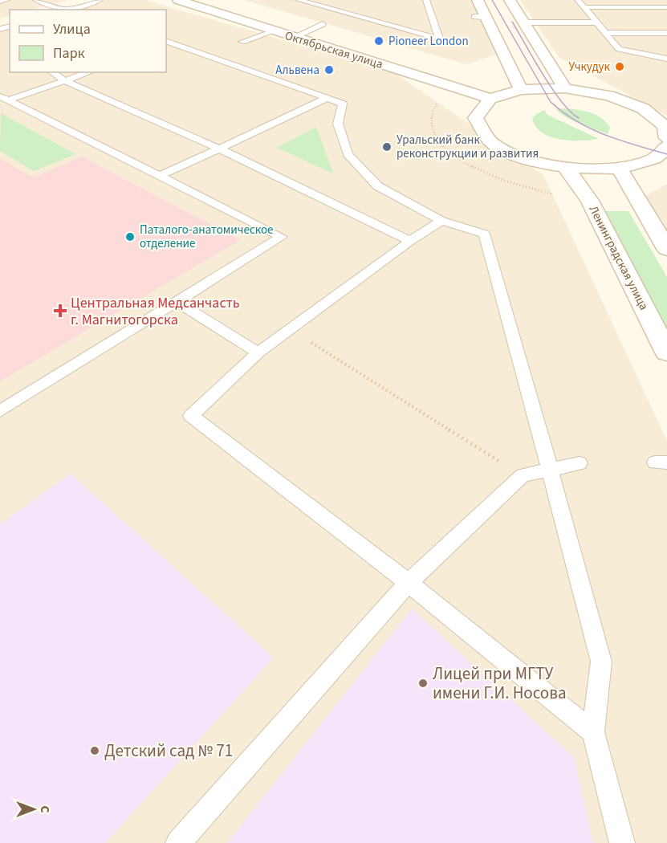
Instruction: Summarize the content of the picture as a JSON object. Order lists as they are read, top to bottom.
{
  "streets": {
    "main road": ["Октябрьская улица", "Ленинградская улица"]
  },
  "places": {
    "other": [
      "Pioneer London",
      "Учкудук",
      "Альвена",
      "Уральский банк реконструкции и развития",
      "Паталого-анатомическое отделение",
      "Лицей при МГТУ имени Г.И. Носова",
      "Детский сад № 71"
    ],
    "health": ["Центральная Медсанчасть г. Магнитогорска"]
  },
  "legend": ["Улица", "Парк"],
  "north": "right"
}
